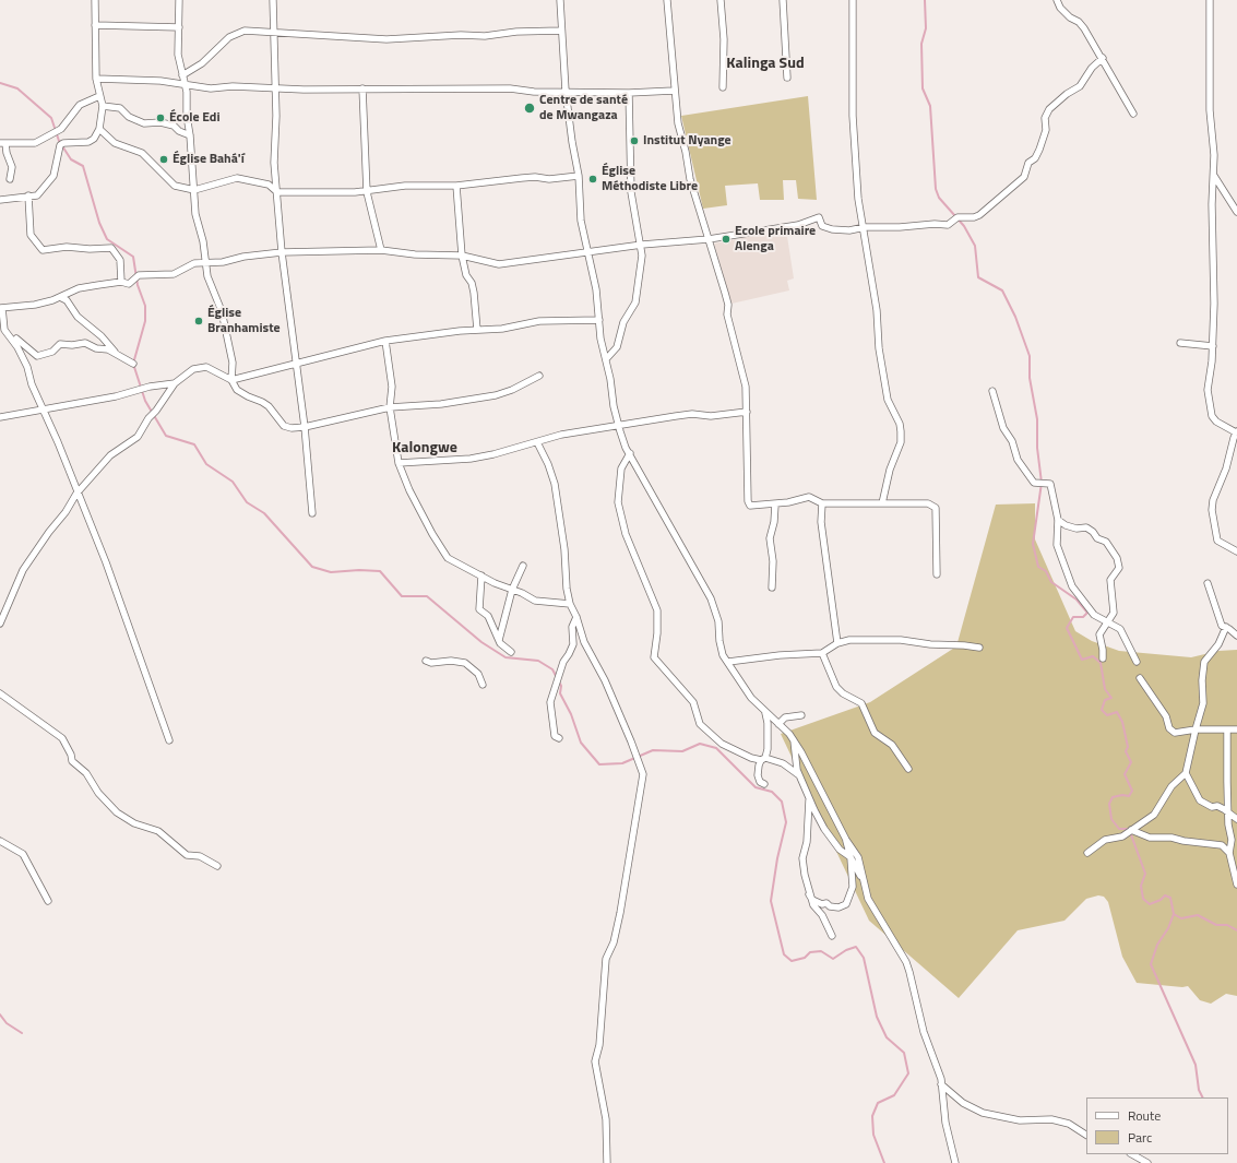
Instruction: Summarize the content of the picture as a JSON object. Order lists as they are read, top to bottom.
{
  "districts": ["Kalinga Sud", "Kalongwe"],
  "places": [
    "Centre de santé de Mwangaza",
    "École Edi",
    "Institut Nyange",
    "Église Bahá'í",
    "Église Méthodiste Libre",
    "Ecole primaire Alenga",
    "Église Branhamiste"
  ],
  "legend": ["Route", "Parc"]
}
